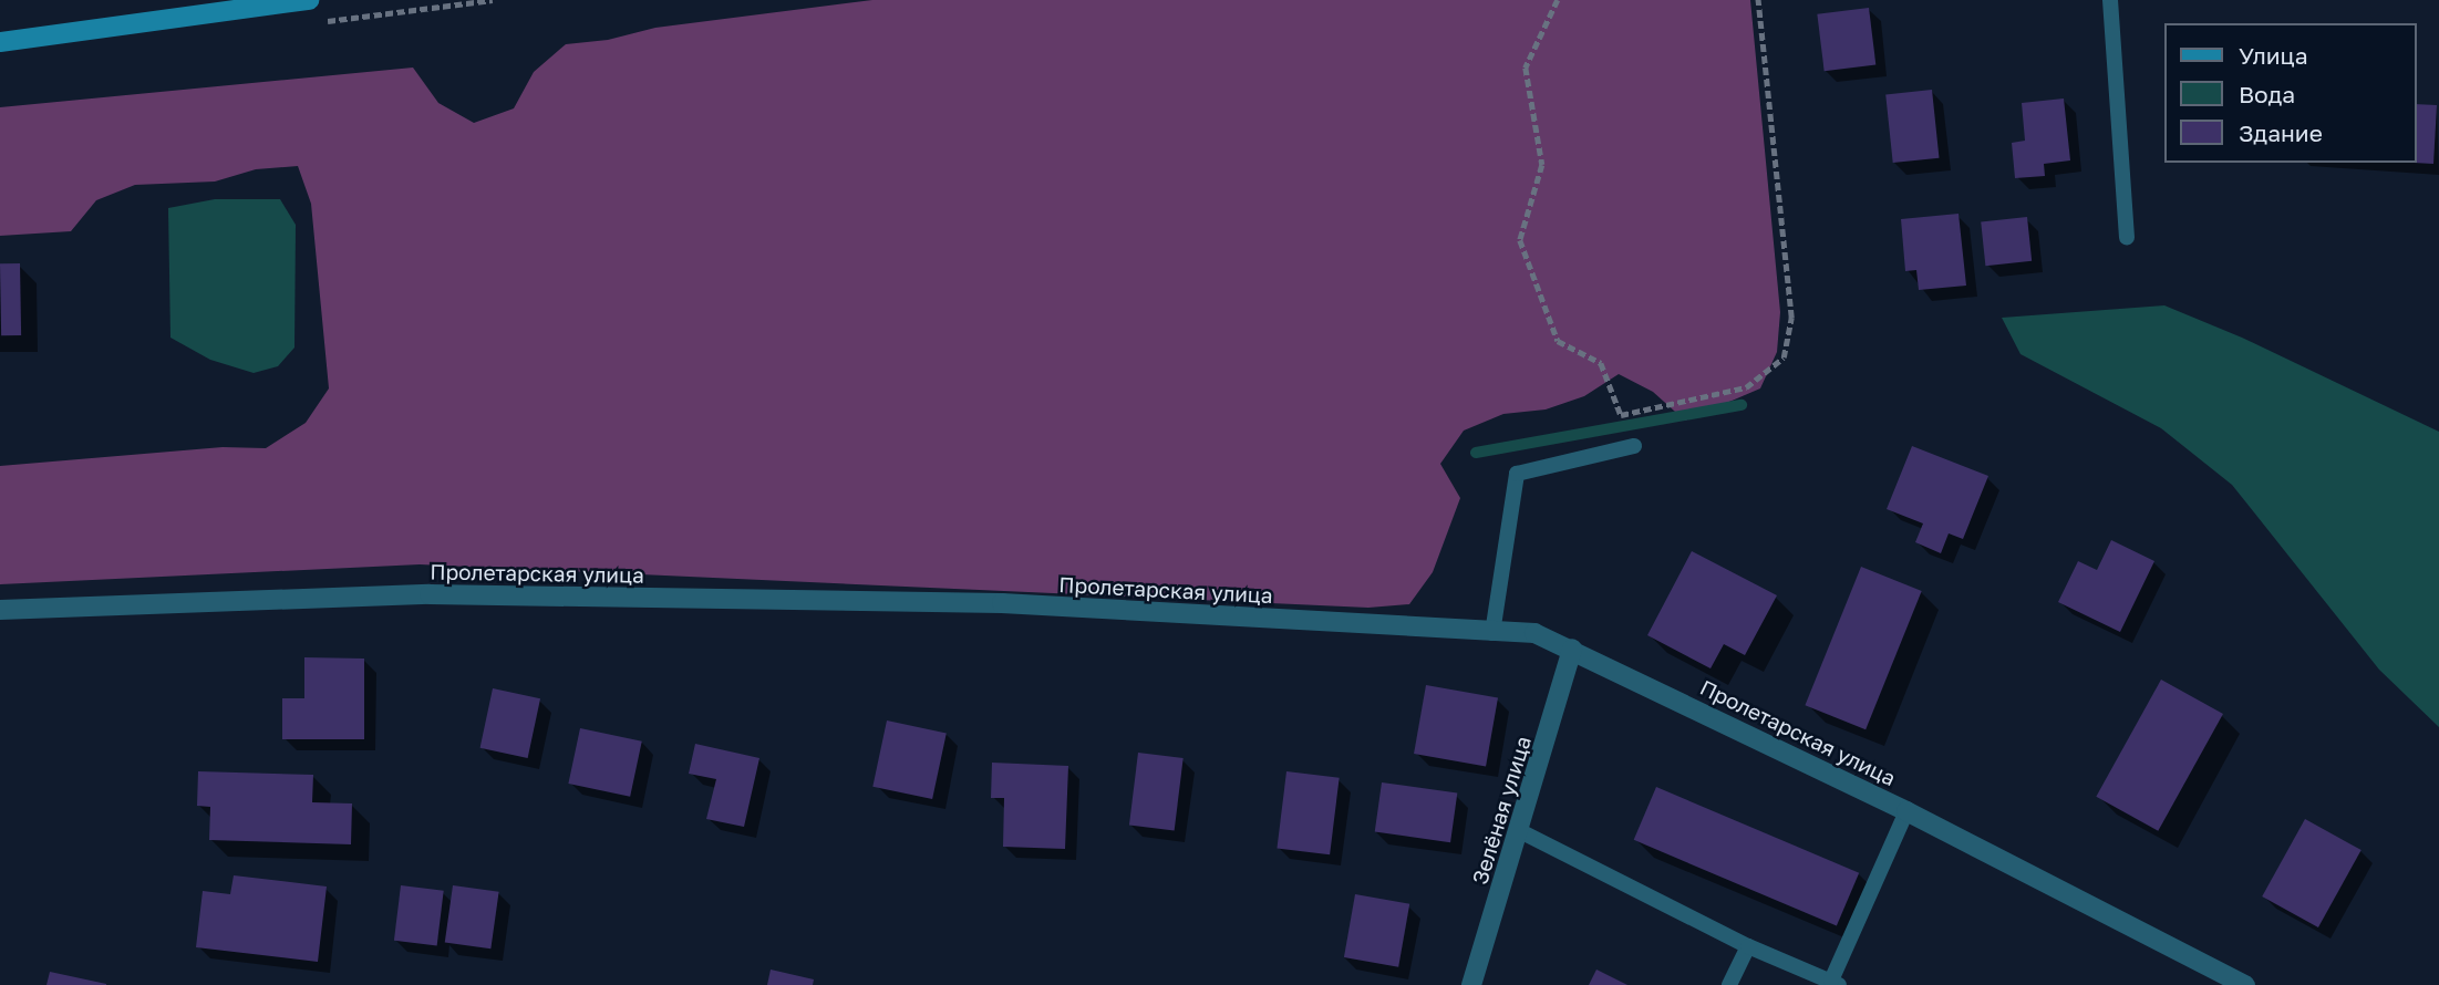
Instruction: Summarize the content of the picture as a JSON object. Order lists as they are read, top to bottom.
{
  "streets": {
    "street": ["Пролетарская улица", "Зелёная улица"]
  },
  "crossings": [
    ["Пролетарская улица", "Зелёная улица"]
  ],
  "legend": ["Улица", "Вода", "Здание"]
}
